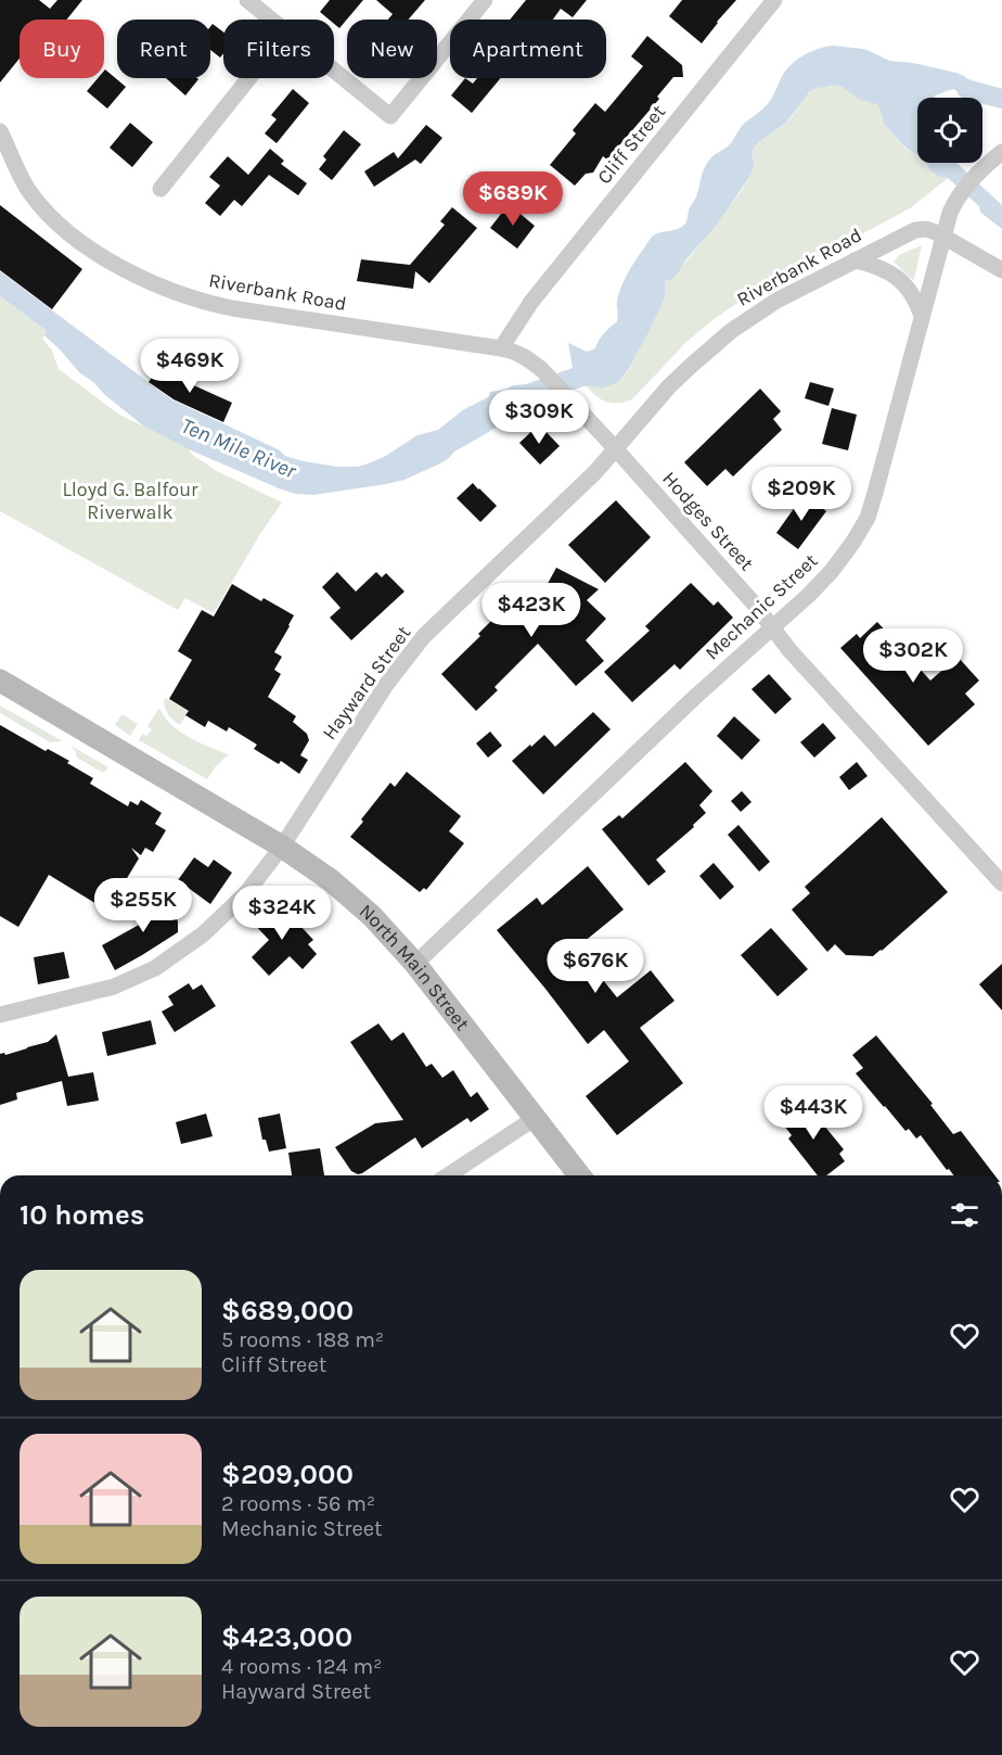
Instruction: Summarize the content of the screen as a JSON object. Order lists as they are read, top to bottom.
{
  "streets": {
    "main road": ["North Main Street"],
    "street": [
      "Cliff Street",
      "Riverbank Road",
      "Hodges Street",
      "Mechanic Street",
      "Hayward Street"
    ]
  },
  "crossings": [
    ["Cliff Street", "Riverbank Road"],
    ["Cliff Street", "Hodges Street"],
    ["Riverbank Road", "Hodges Street"],
    ["Riverbank Road", "Mechanic Street"],
    ["Riverbank Road", "Hayward Street"],
    ["Hodges Street", "Mechanic Street"],
    ["Hodges Street", "Hayward Street"],
    ["Mechanic Street", "North Main Street"],
    ["Hayward Street", "North Main Street"]
  ],
  "water": ["Ten Mile River"],
  "parks": ["Lloyd G. Balfour Riverwalk"],
  "page": {
    "chip": [
      "Buy",
      "Rent",
      "Filters",
      "New",
      "Apartment"
    ],
    "price": [
      "$689K",
      "$469K",
      "$309K",
      "$209K",
      "$423K",
      "$302K",
      "$255K",
      "$324K",
      "$676K",
      "$443K"
    ],
    "heading": "10 homes",
    "list": [
      {
        "name": "$689,000",
        "note": "5 rooms · 188 m² · Cliff Street"
      },
      {
        "name": "$209,000",
        "note": "2 rooms · 56 m² · Mechanic Street"
      },
      {
        "name": "$423,000",
        "note": "4 rooms · 124 m² · Hayward Street"
      }
    ]
  }
}
